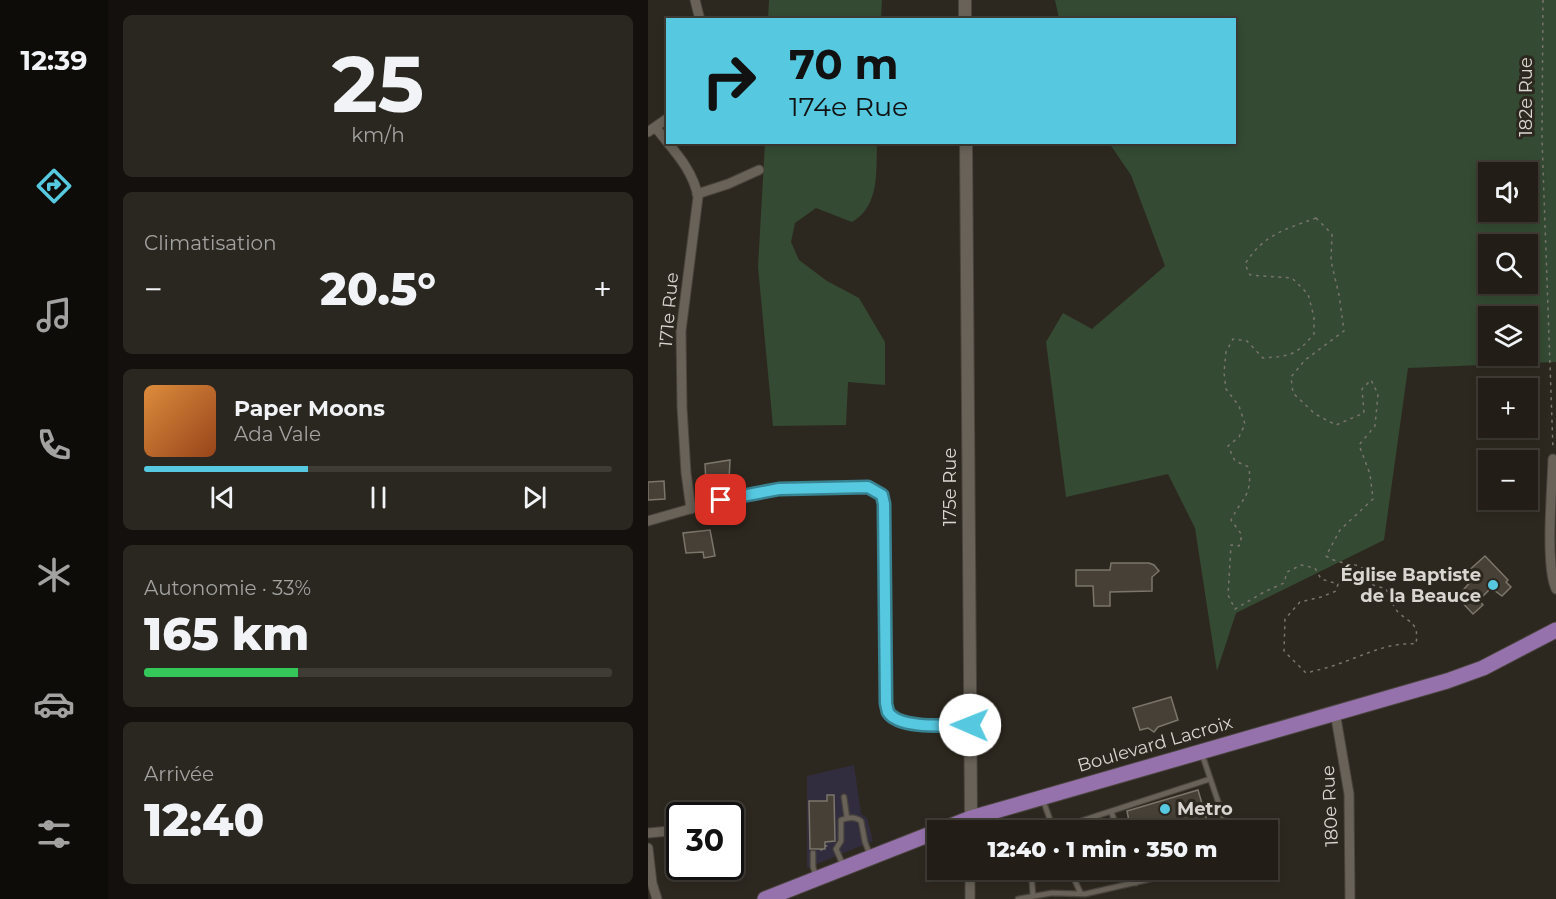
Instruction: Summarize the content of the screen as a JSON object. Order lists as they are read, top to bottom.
{
  "streets": {
    "main road": ["Boulevard Lacroix"],
    "street": ["171e Rue", "175e Rue", "180e Rue"],
    "path": ["182e Rue"]
  },
  "crossings": [
    ["Boulevard Lacroix", "180e Rue"]
  ],
  "places": ["Église Baptiste de la Beauce", "Metro"],
  "page": {
    "tabs": "12:39",
    "tile": [
      ["25", "km/h"],
      "Climatisation",
      ["Autonomie · 33%", "165 km"],
      ["Arrivée", "12:40"]
    ],
    "turn": ["70 m", "174e Rue"],
    "map_buttons": ["+", "−"],
    "heat": ["−", "20.5°", "+"],
    "song": ["Paper Moons", "Ada Vale"],
    "limit": "30",
    "trip": "12:40 · 1 min · 350 m"
  }
}
